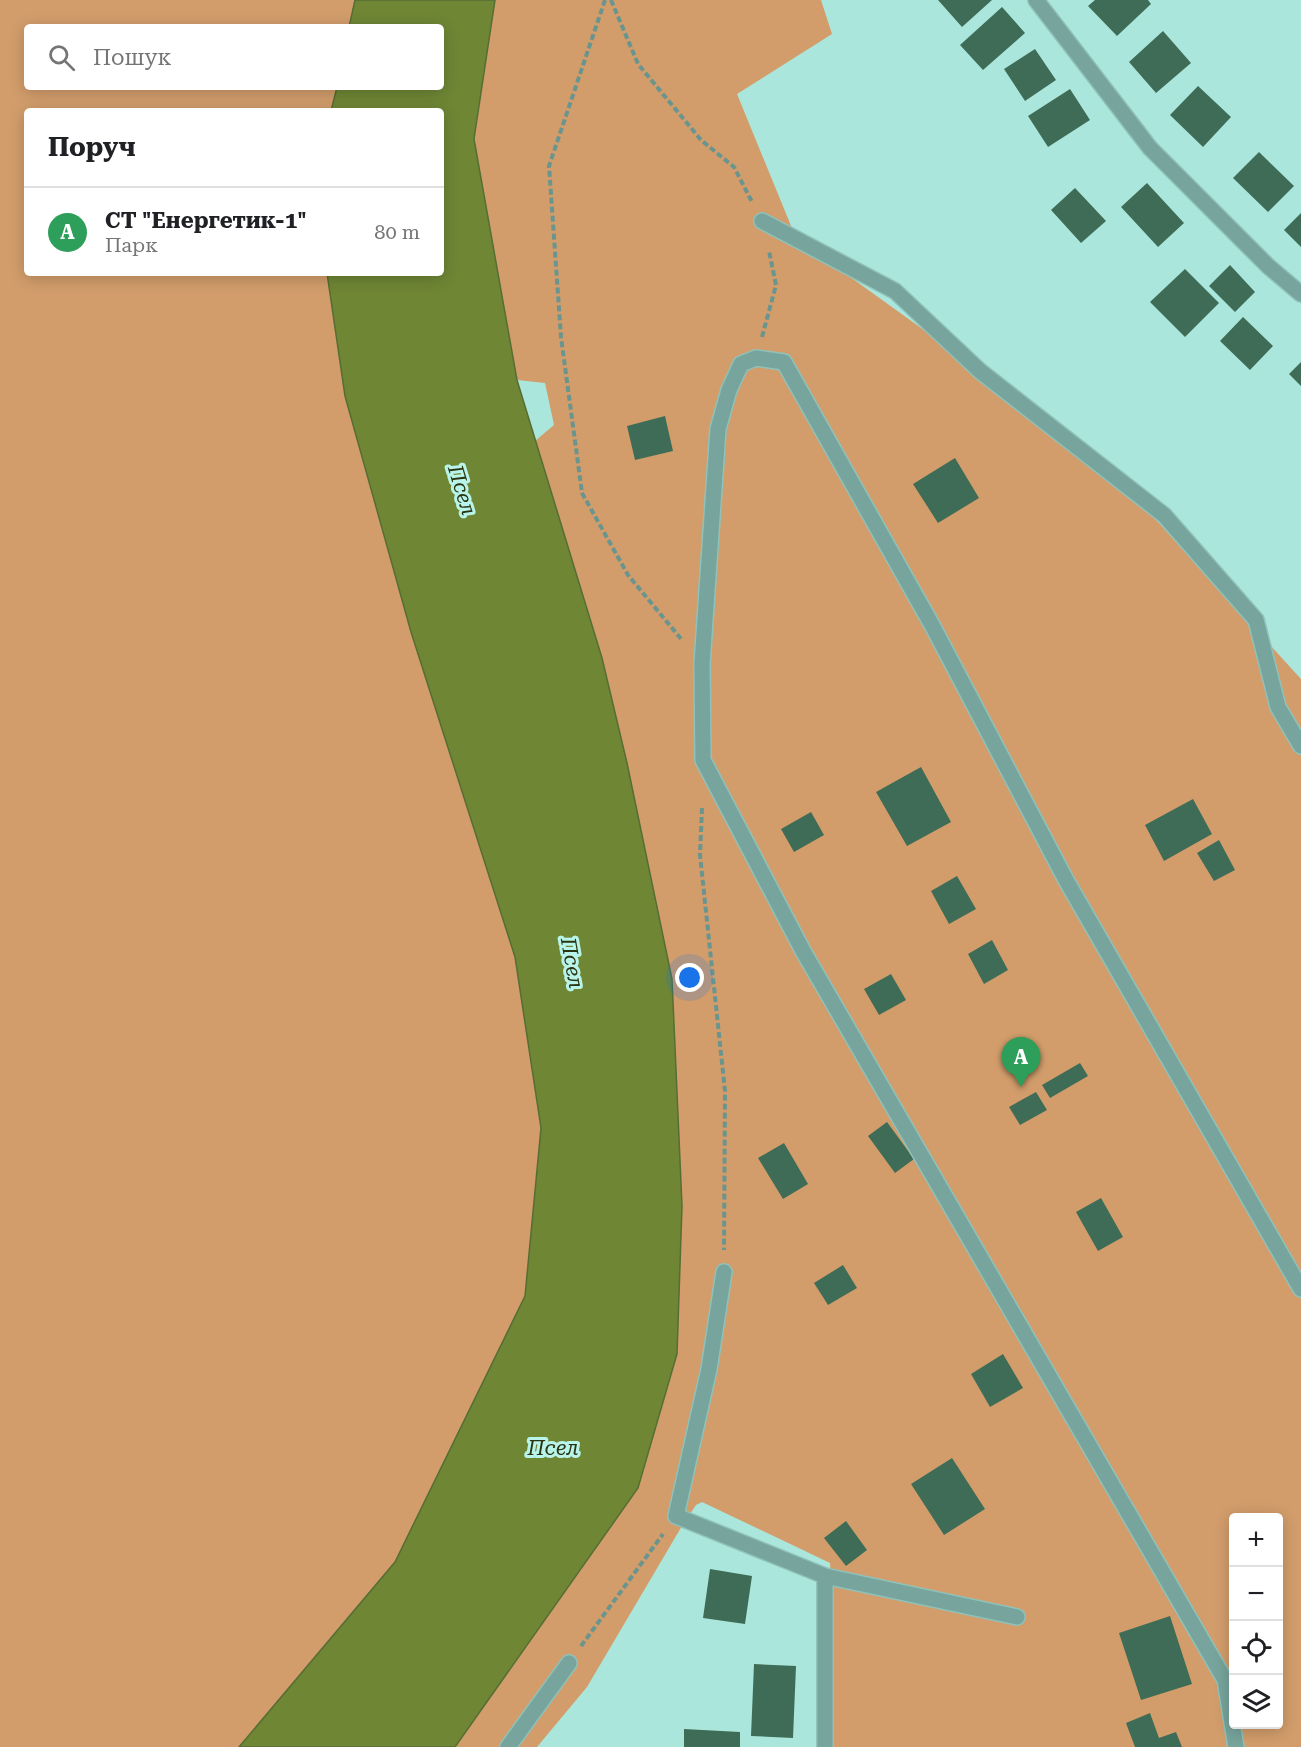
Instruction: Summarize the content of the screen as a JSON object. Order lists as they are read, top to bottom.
{
  "water": ["Псел"],
  "page": {
    "search": "Пошук",
    "heading": "Поруч",
    "list": [
      {
        "mark": "A",
        "name": "СТ \"Енергетик-1\"",
        "note": "Парк",
        "value": "80 m"
      }
    ],
    "pins": "A",
    "map_buttons": ["+", "−"]
  }
}
